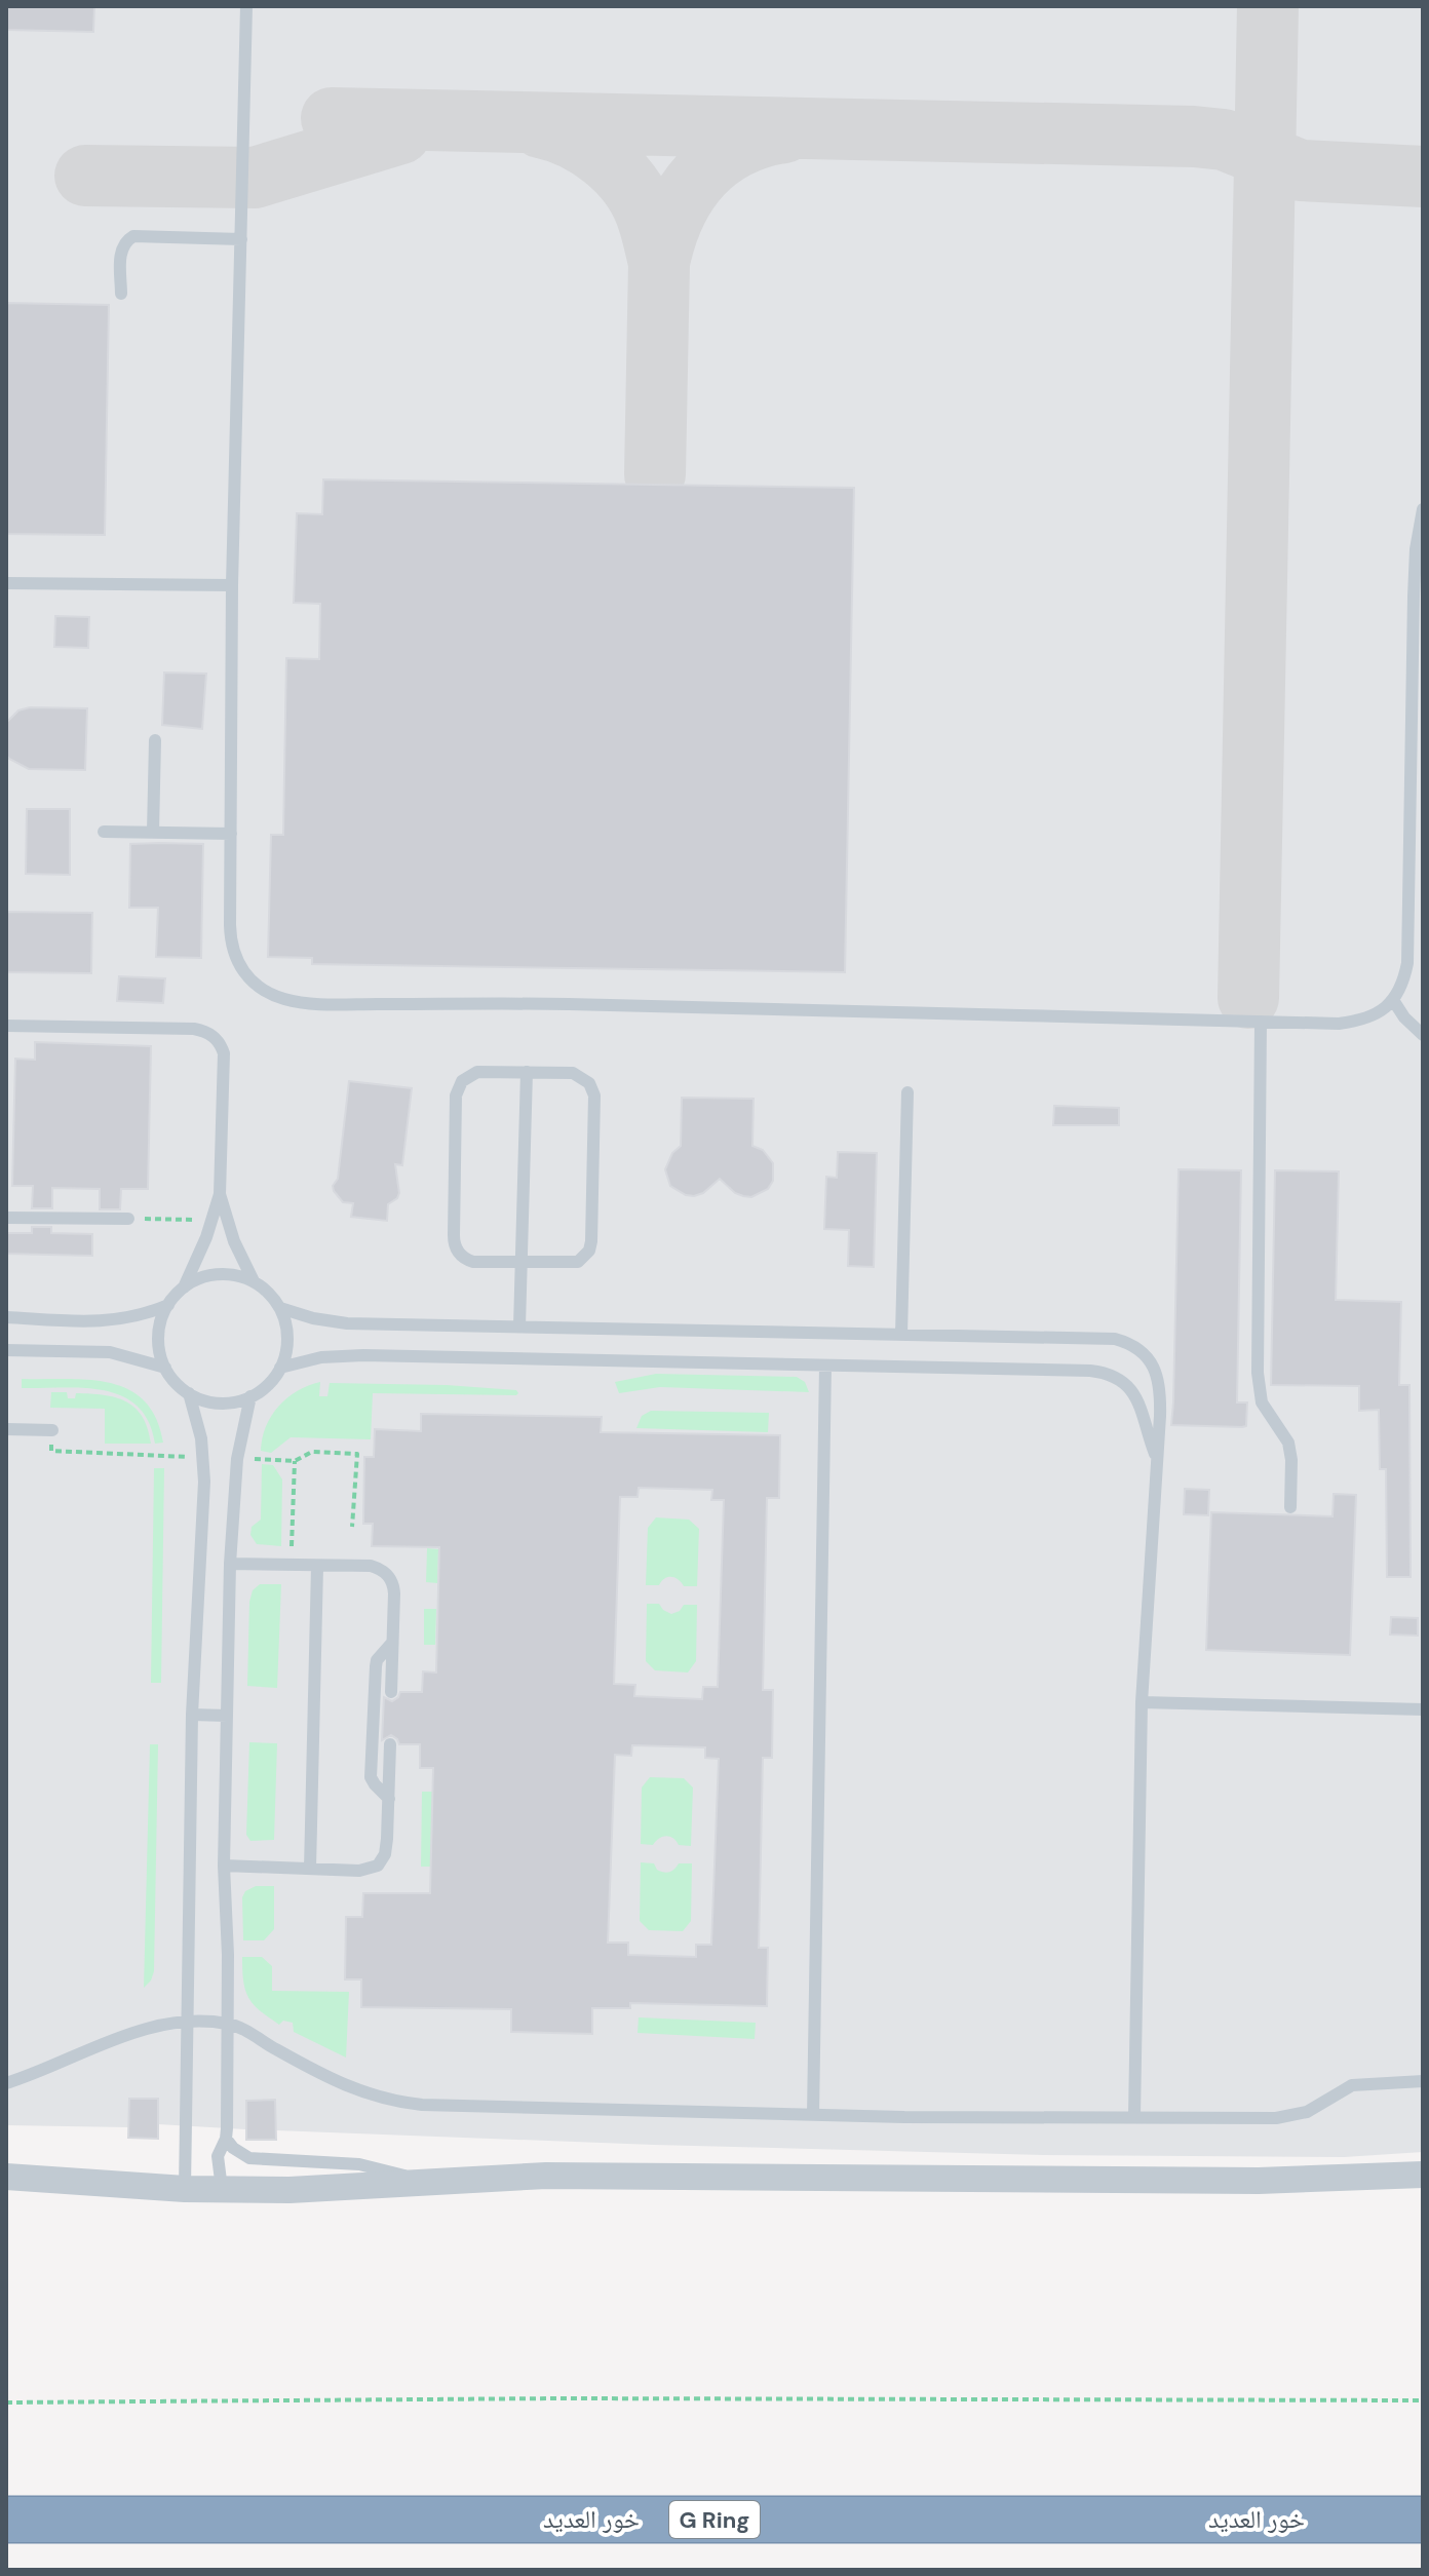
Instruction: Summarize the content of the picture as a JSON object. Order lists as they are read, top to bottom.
{
  "streets": {
    "highway": ["خور العديد", "G Ring"]
  }
}
